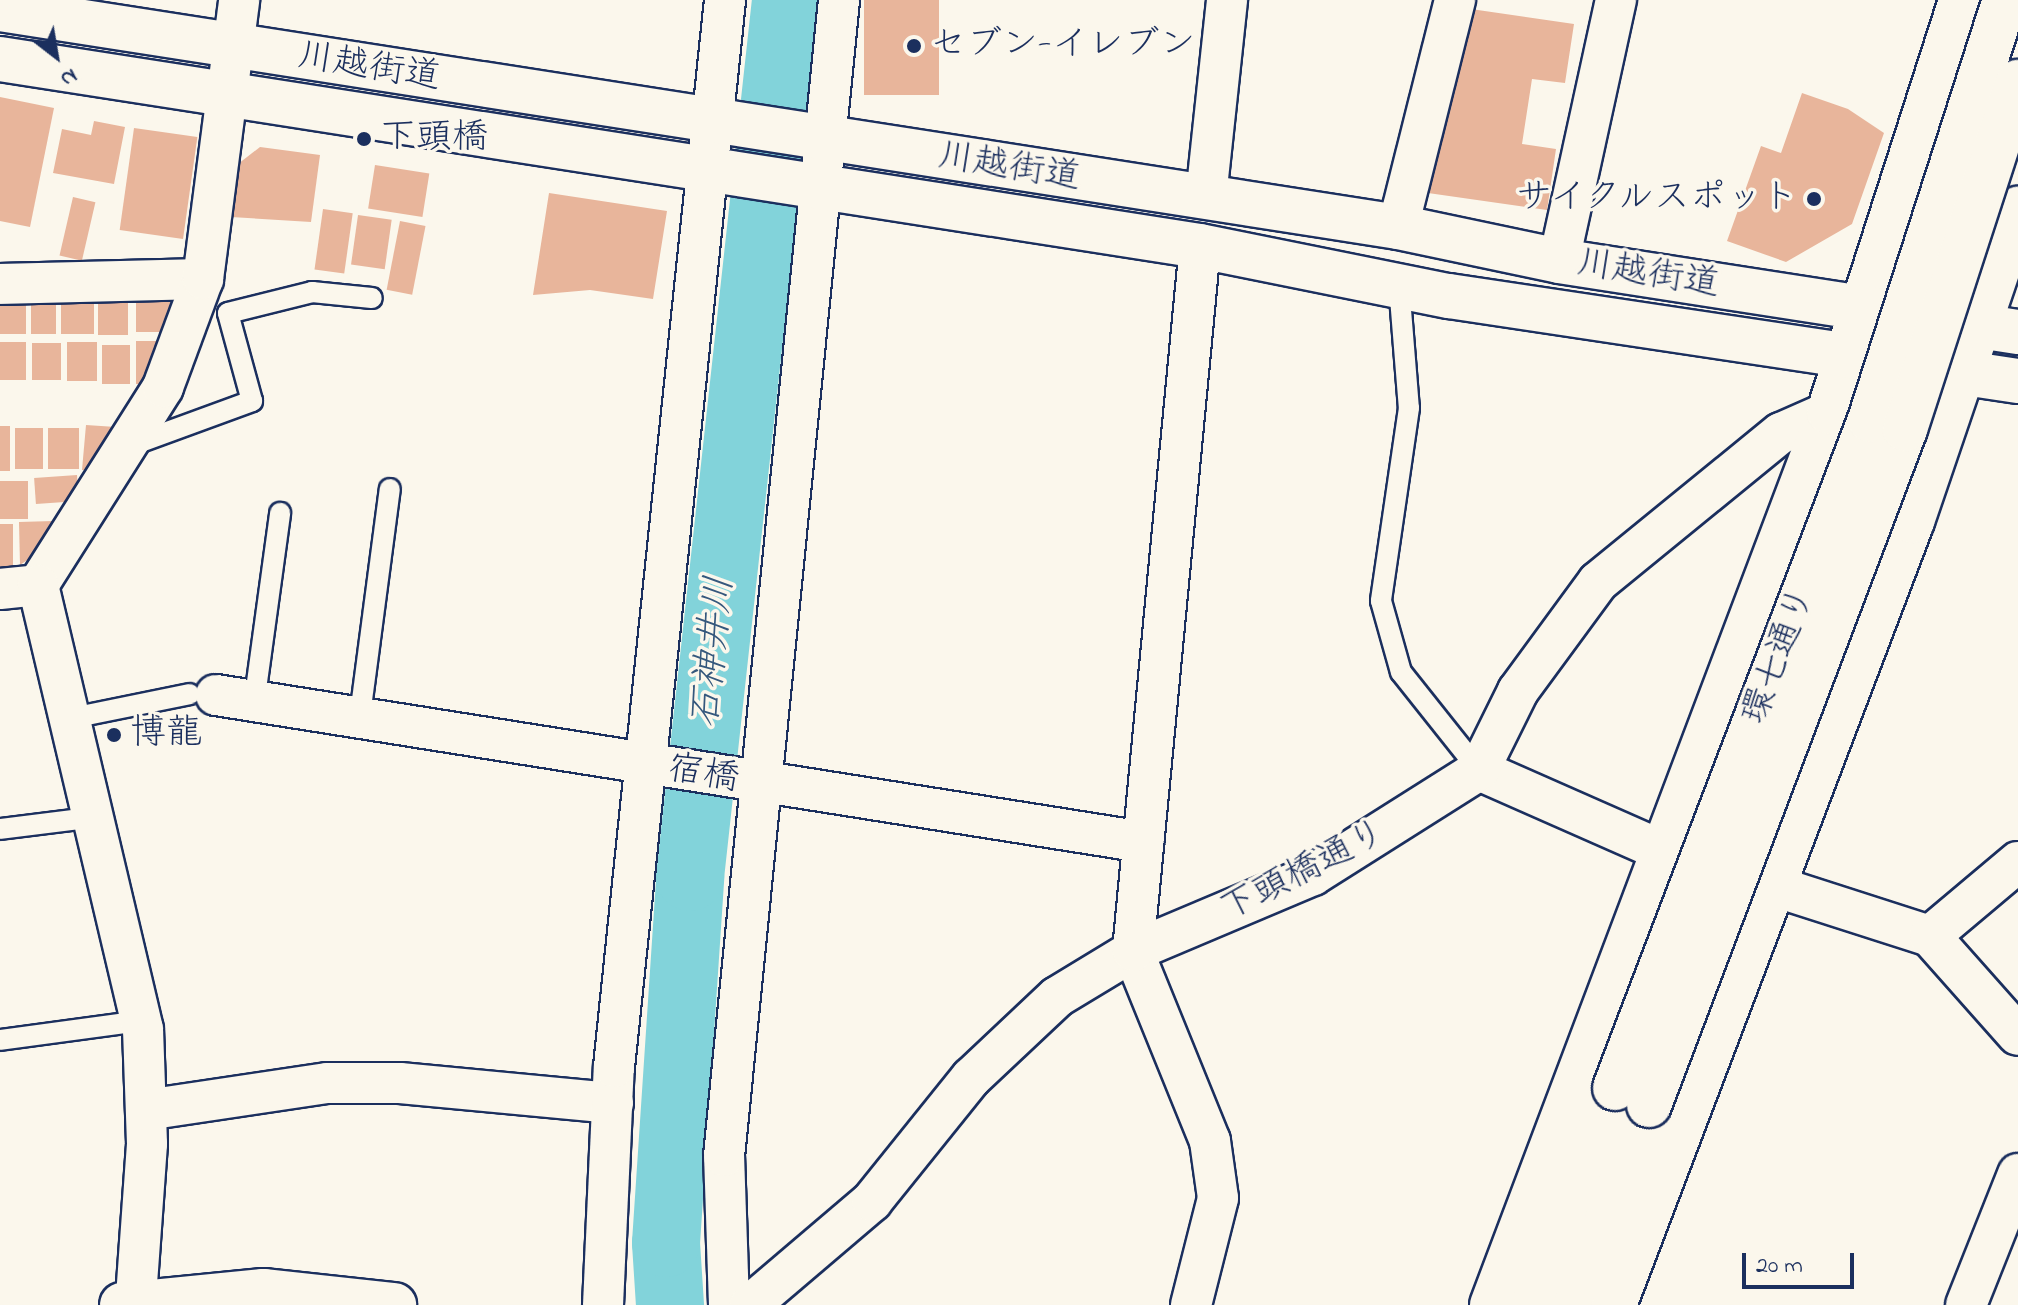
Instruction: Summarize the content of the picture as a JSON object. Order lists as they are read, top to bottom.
{
  "streets": {
    "main road": ["川越街道", "環七通り"],
    "street": ["宿橋", "下頭橋通り"]
  },
  "water": ["石神井川"],
  "places": [
    "セブン-イレブン",
    "下頭橋",
    "サイクルスポット",
    "博龍"
  ],
  "scale_bar": "20 m",
  "north": "bottom right"
}
